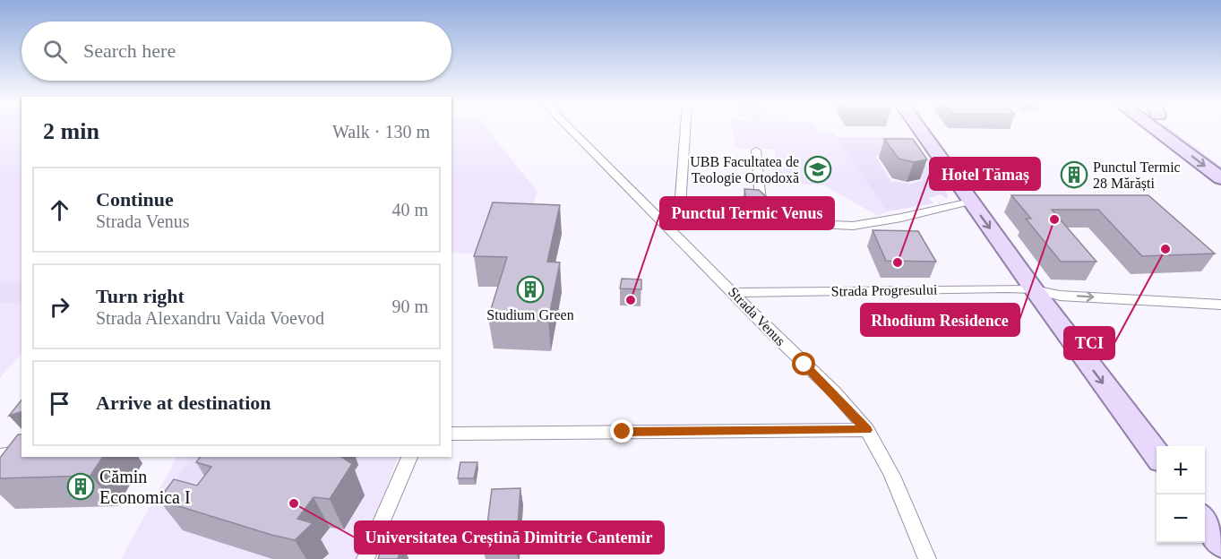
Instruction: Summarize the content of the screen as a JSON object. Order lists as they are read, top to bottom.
{
  "streets": {
    "street": ["Strada Progresului", "Strada Venus"]
  },
  "crossings": [
    ["Strada Progresului", "Strada Venus"]
  ],
  "one_way": ["Strada Progresului"],
  "places": {
    "school or university": ["UBB Facultatea de Teologie Ortodoxă"],
    "building": ["Punctul Termic 28 Mărăști", "Studium Green", "Cămin Economica I"],
    "other": [
      "Rhodium Residence",
      "TCI",
      "Hotel Tămaș",
      "Punctul Termic Venus",
      "Universitatea Creștină Dimitrie Cantemir"
    ]
  },
  "page": {
    "search": "Search here",
    "heading": ["2 min", "Walk · 130 m"],
    "list": [
      ["Continue", "Strada Venus", "40 m"],
      ["Turn right", "Strada Alexandru Vaida Voevod", "90 m"],
      "Arrive at destination"
    ],
    "map_buttons": ["+", "−"]
  }
}
